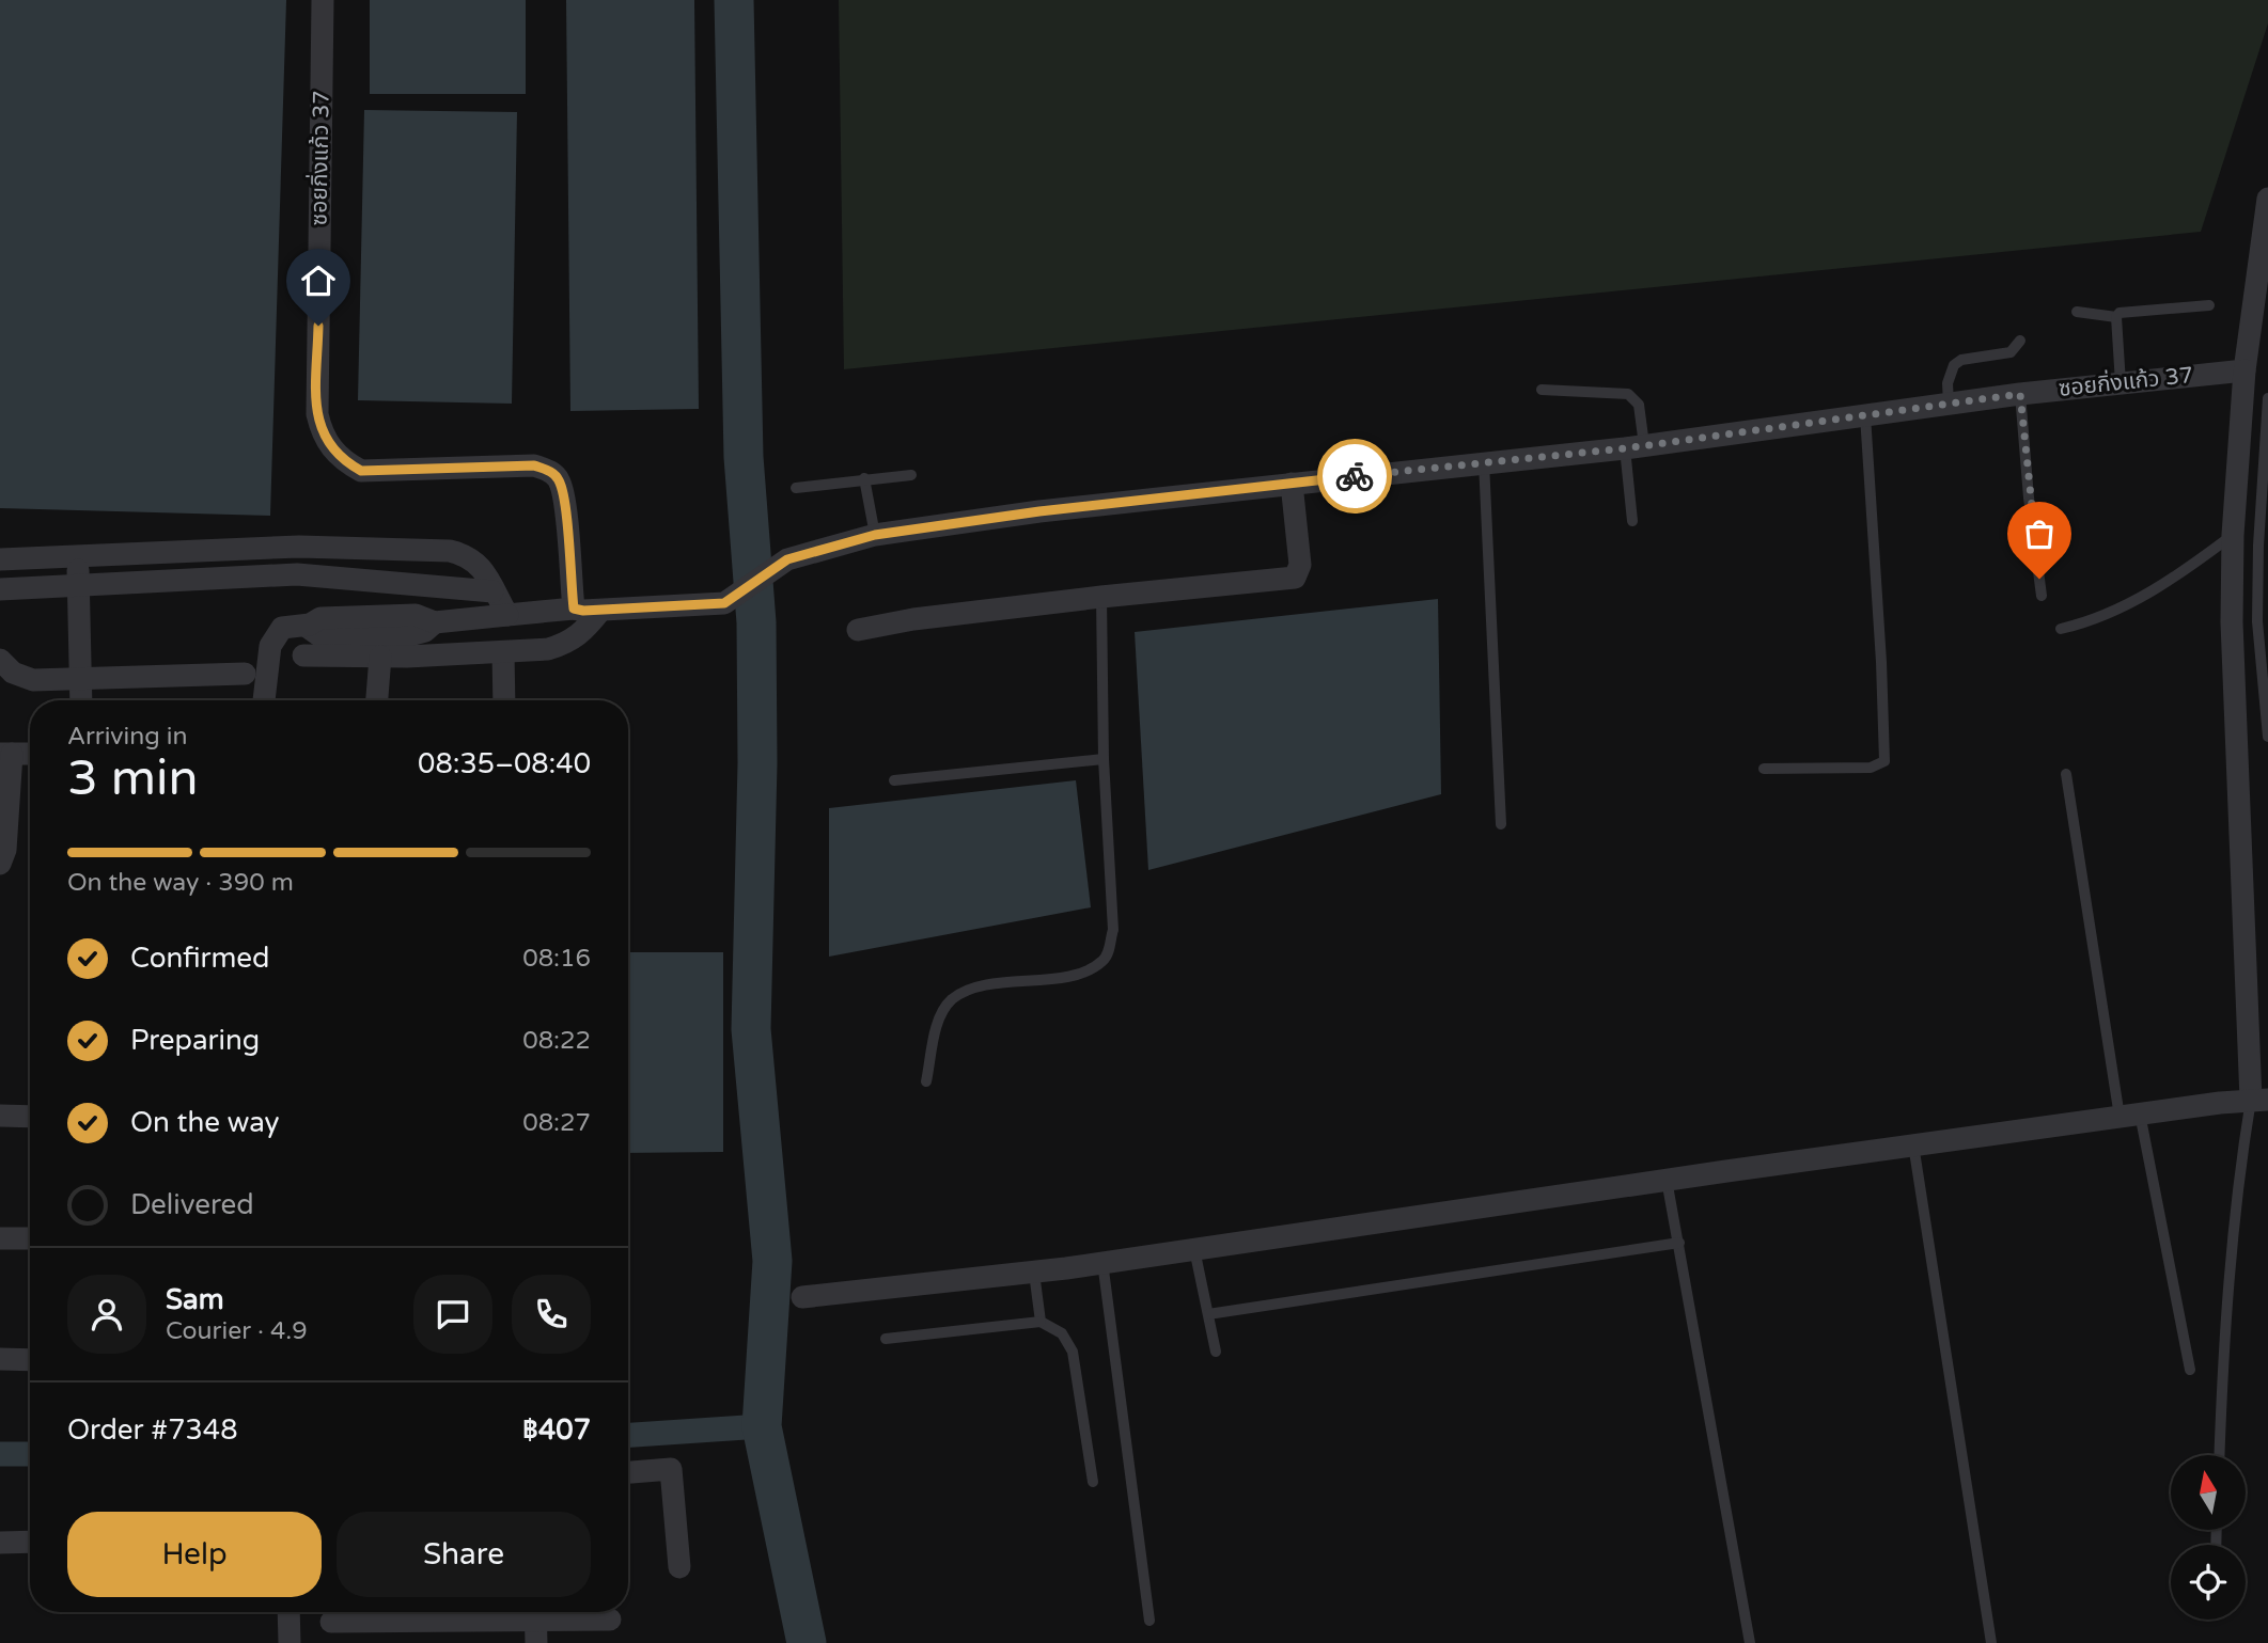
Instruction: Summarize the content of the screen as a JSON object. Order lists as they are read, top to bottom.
{
  "streets": {
    "street": ["ซอยกิ่งแก้ว 37"]
  },
  "north": "top",
  "page": {
    "heading": ["3 min", "Arriving in", "08:35–08:40"],
    "panel": [
      "Sam",
      "Courier · 4.9",
      "Order #7348",
      "฿407"
    ],
    "bar": "On the way · 390 m",
    "list": [
      ["Confirmed", "08:16"],
      ["Preparing", "08:22"],
      ["On the way", "08:27"],
      "Delivered"
    ],
    "buttons": ["Help", "Share"]
  }
}
